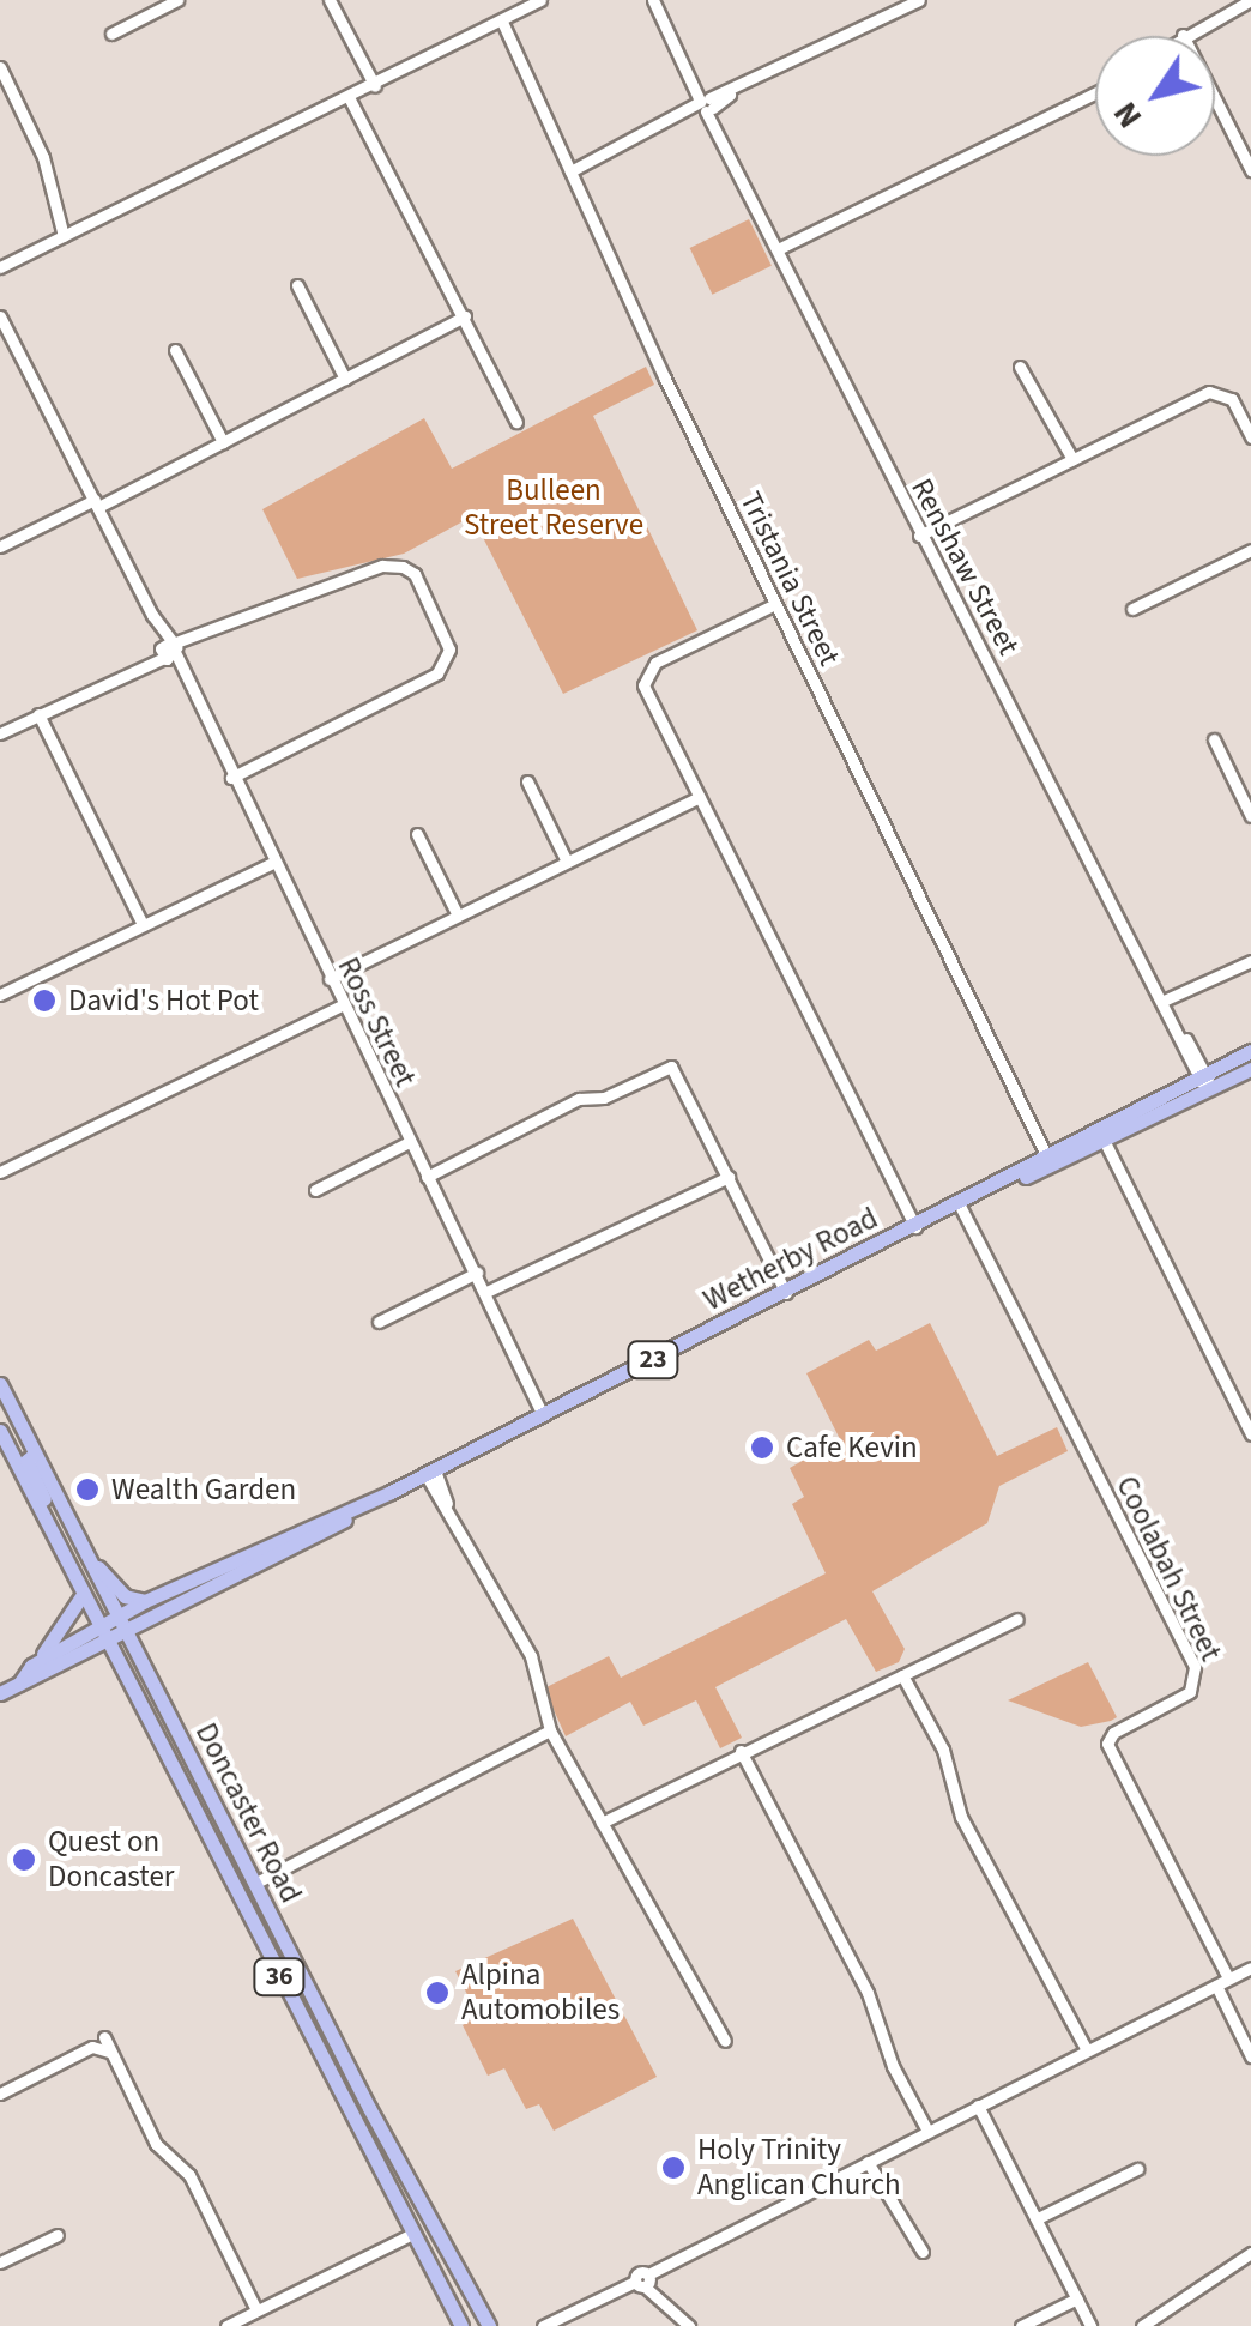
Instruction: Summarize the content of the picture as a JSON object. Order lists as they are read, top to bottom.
{
  "streets": {
    "main road": [
      "Wetherby Road",
      "23",
      "Doncaster Road",
      "36"
    ],
    "street": [
      "Renshaw Street",
      "Tristania Street",
      "Ross Street",
      "Coolabah Street"
    ]
  },
  "crossings": [
    ["Renshaw Street", "Wetherby Road"],
    ["Tristania Street", "Wetherby Road"],
    ["Ross Street", "Wetherby Road"],
    ["Wetherby Road", "Coolabah Street"],
    ["Wetherby Road", "Doncaster Road"]
  ],
  "parks": ["Bulleen Street Reserve"],
  "places": [
    "David's Hot Pot",
    "Cafe Kevin",
    "Wealth Garden",
    "Quest on Doncaster",
    "Alpina Automobiles",
    "Holy Trinity Anglican Church"
  ],
  "north": "bottom left"
}
